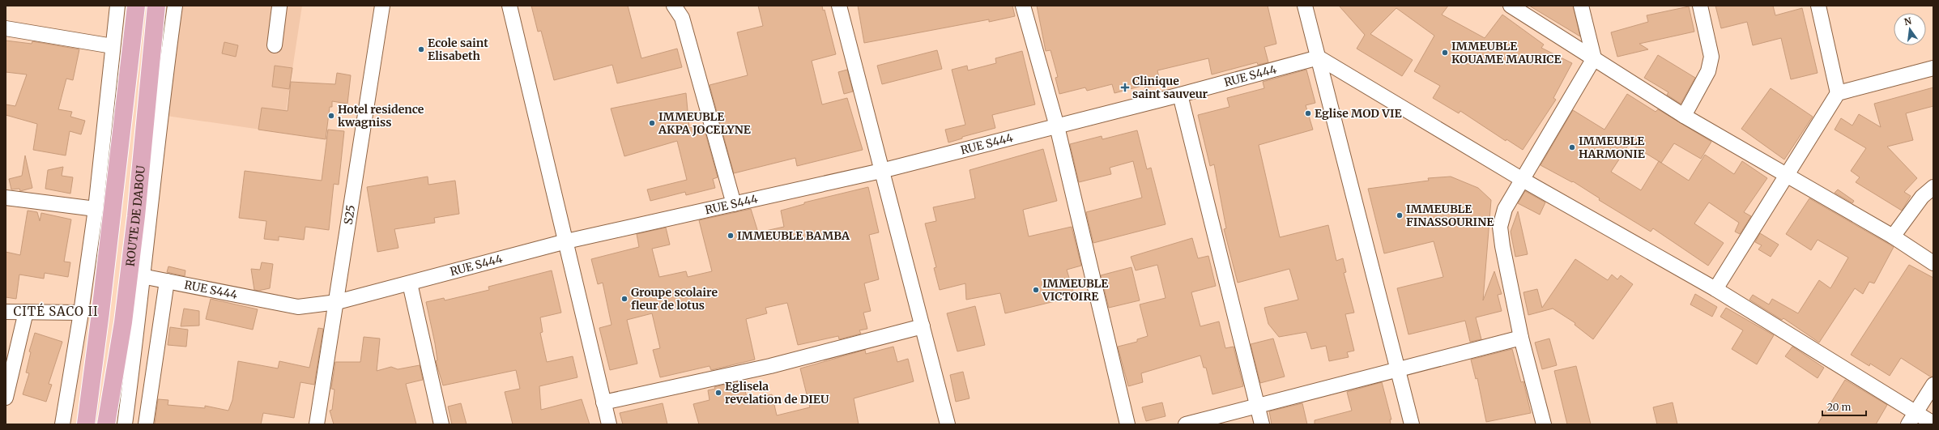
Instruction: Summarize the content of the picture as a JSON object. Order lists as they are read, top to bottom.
{
  "streets": {
    "main road": ["ROUTE DE DABOU"],
    "street": ["RUE S444", "S25"]
  },
  "crossings": [
    ["RUE S444", "S25"]
  ],
  "districts": ["CITÉ SACO II"],
  "places": {
    "other": [
      "Ecole saint Elisabeth",
      "IMMEUBLE KOUAME MAURICE",
      "Eglise MOD VIE",
      "Hotel residence kwagniss",
      "IMMEUBLE AKPA JOCELYNE",
      "IMMEUBLE HARMONIE",
      "IMMEUBLE FINASSOURINE",
      "IMMEUBLE BAMBA",
      "IMMEUBLE VICTOIRE",
      "Groupe scolaire fleur de lotus",
      "Eglisela revelation de DIEU"
    ],
    "health": ["Clinique saint sauveur"]
  },
  "scale_bar": "20 m",
  "north": "top"
}
